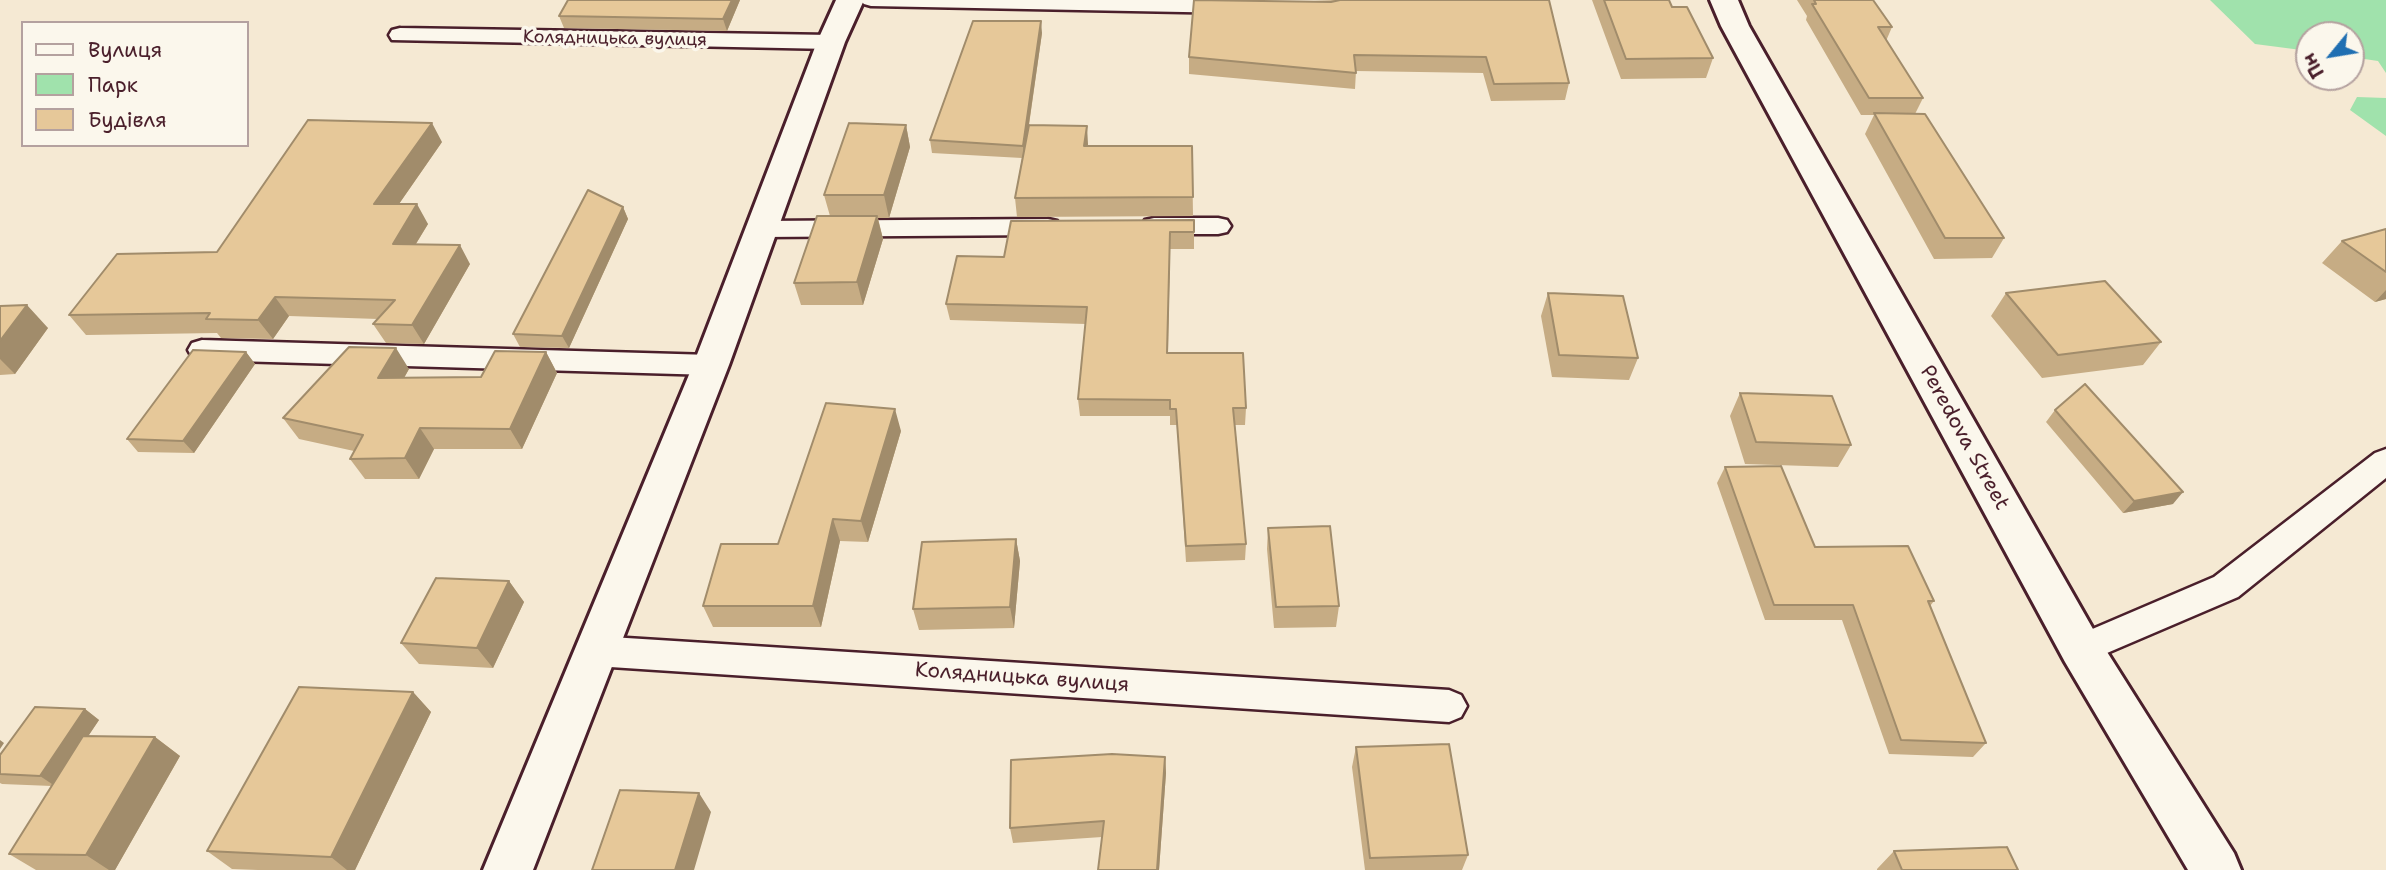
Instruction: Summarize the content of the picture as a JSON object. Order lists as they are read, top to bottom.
{
  "streets": {
    "street": ["Peredova Street"],
    "lane": ["Колядницька вулиця"]
  },
  "legend": ["Вулиця", "Парк", "Будівля"],
  "north": "bottom left"
}
